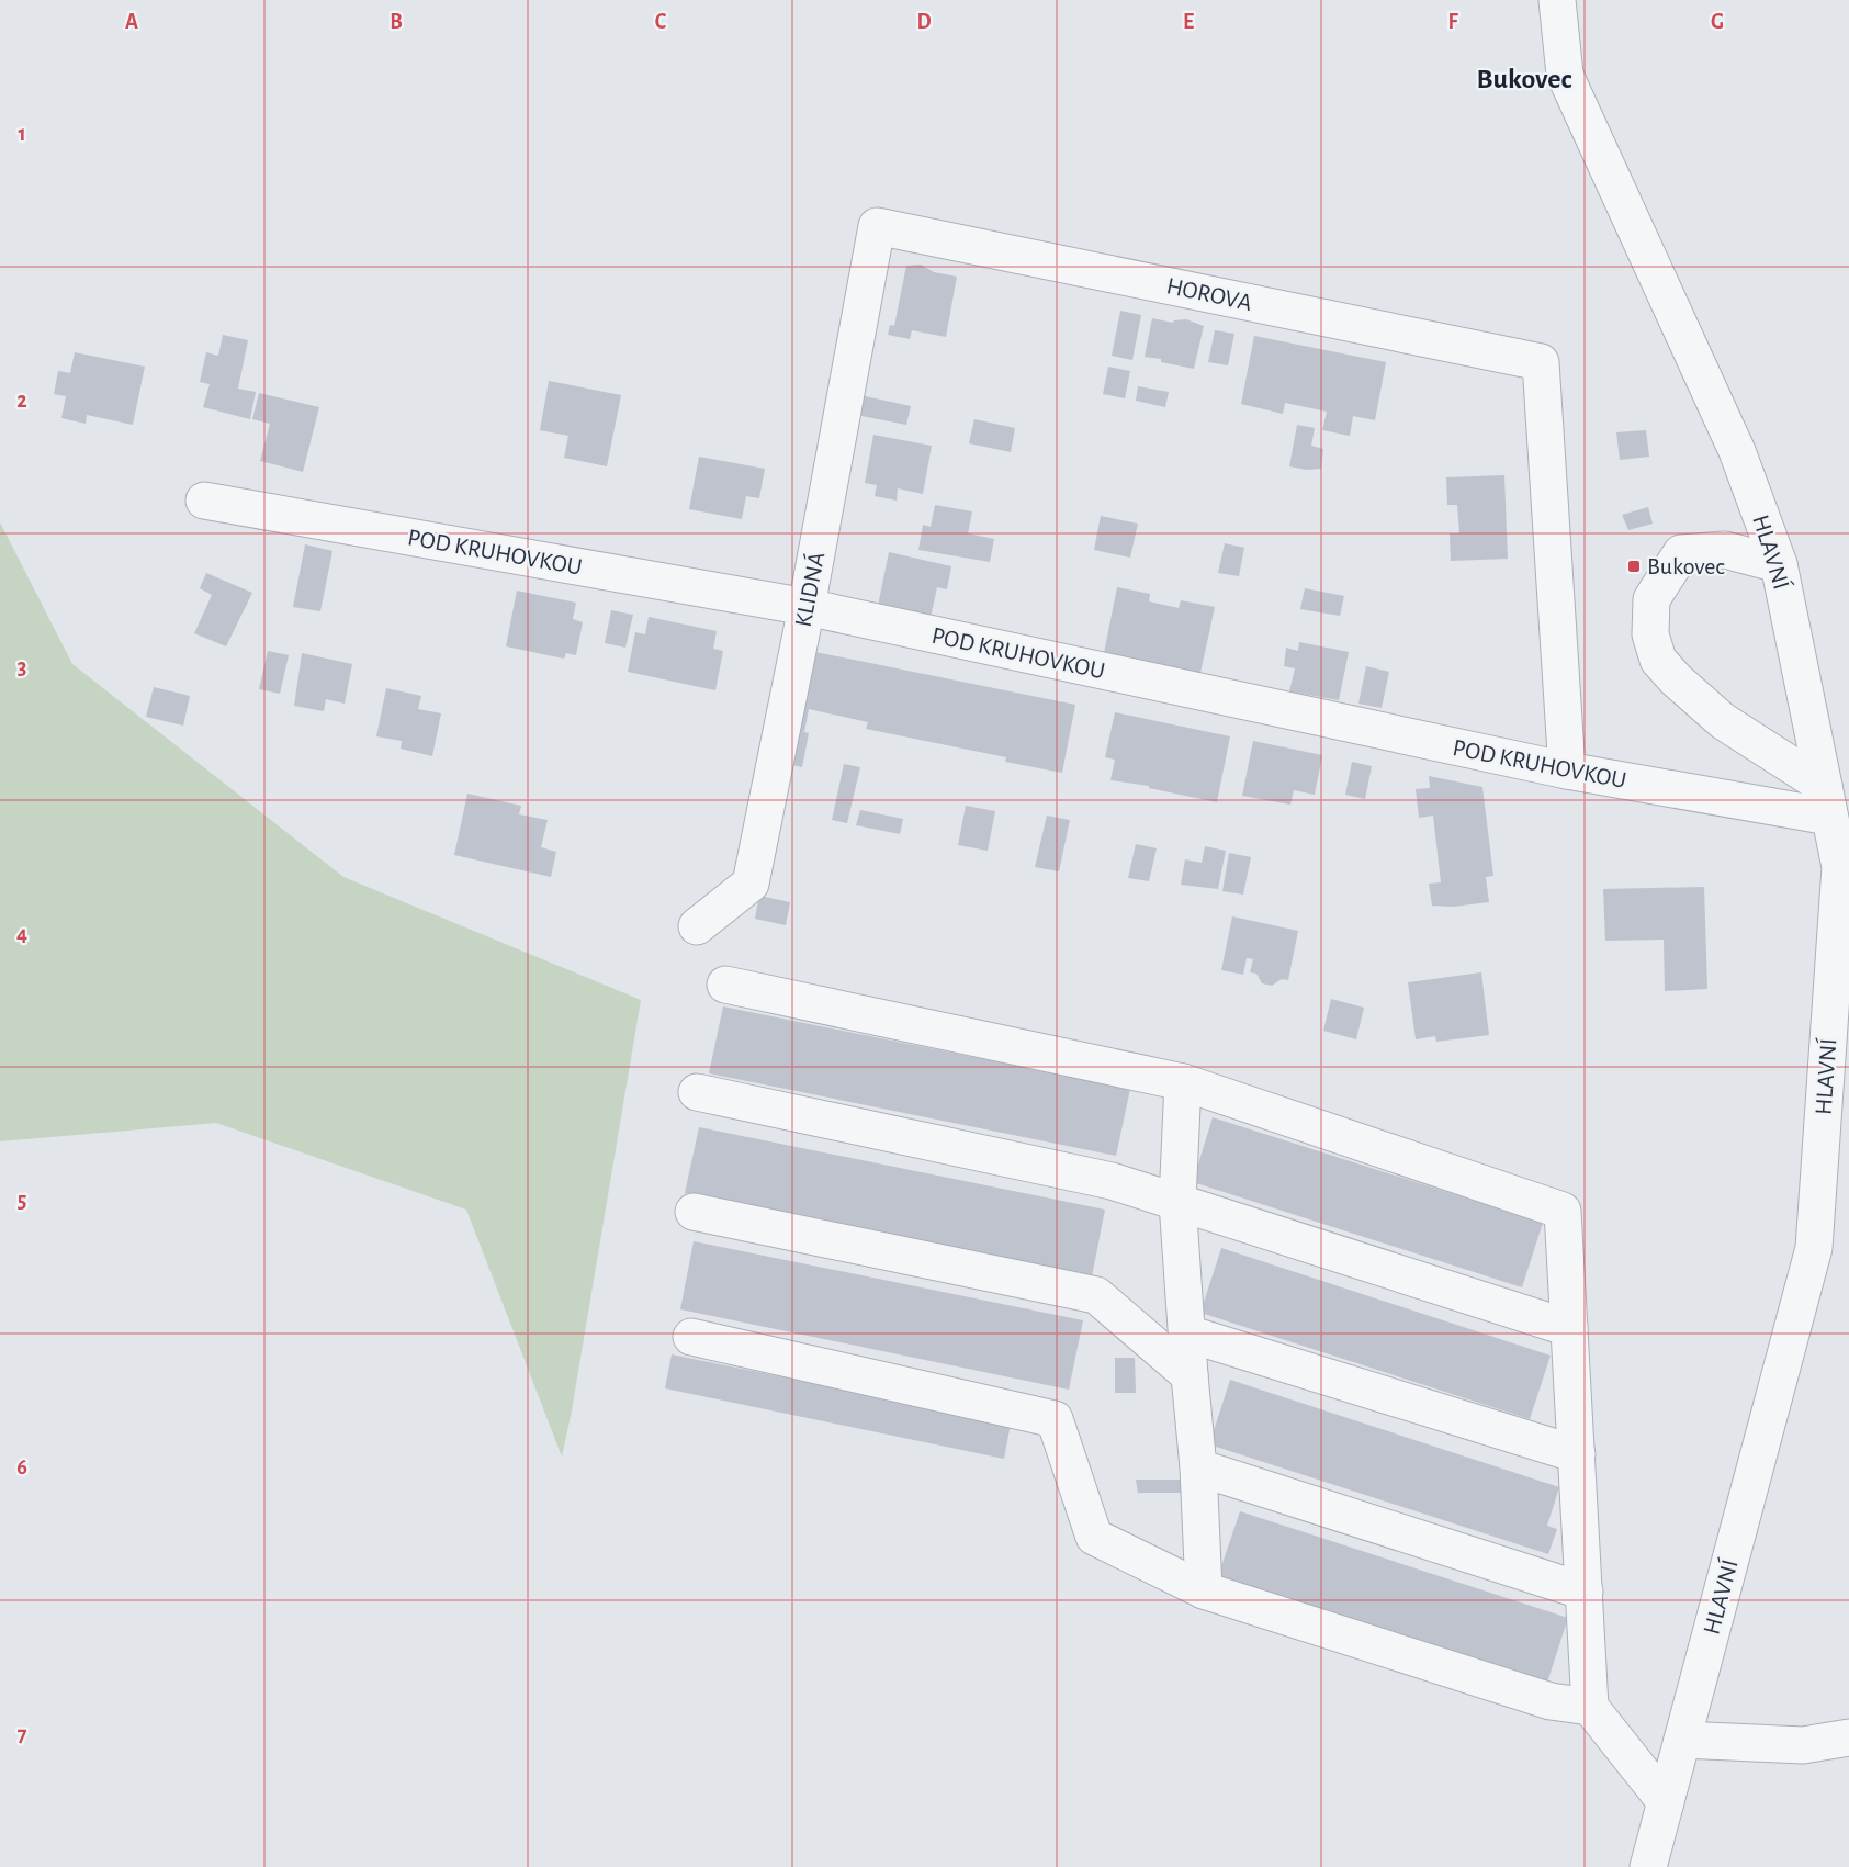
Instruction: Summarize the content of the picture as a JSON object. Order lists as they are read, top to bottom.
{
  "streets": {
    "street": [
      "HOROVA",
      "POD KRUHOVKOU",
      "HLAVNÍ",
      "KLIDNÁ"
    ]
  },
  "crossings": [
    ["HOROVA", "POD KRUHOVKOU"],
    ["HOROVA", "KLIDNÁ"],
    ["POD KRUHOVKOU", "HLAVNÍ"],
    ["POD KRUHOVKOU", "KLIDNÁ"]
  ],
  "districts": ["Bukovec"],
  "places": {
    "transit": ["Bukovec"]
  },
  "grid": {
    "columns": [
      "A",
      "B",
      "C",
      "D",
      "E",
      "F",
      "G"
    ],
    "rows": [
      "1",
      "2",
      "3",
      "4",
      "5",
      "6",
      "7"
    ]
  }
}
